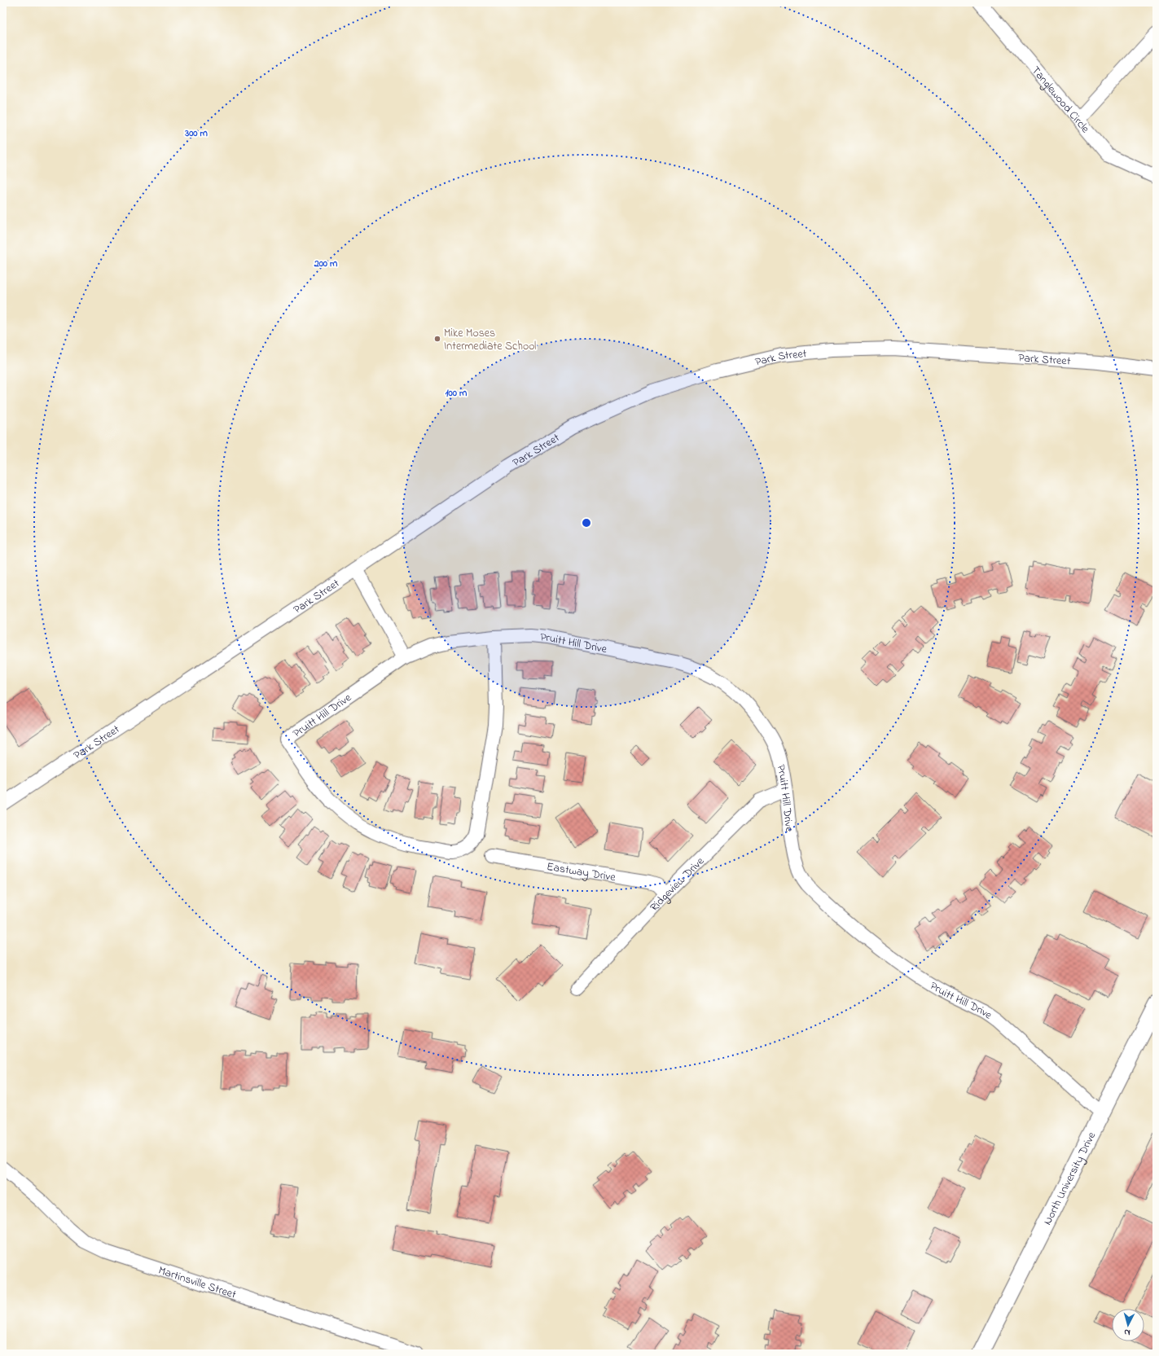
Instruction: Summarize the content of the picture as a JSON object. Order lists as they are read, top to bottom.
{
  "streets": {
    "main road": ["North University Drive"],
    "street": [
      "Tanglewood Circle",
      "Park Street",
      "Pruitt Hill Drive",
      "Eastway Drive",
      "Ridgeview Drive",
      "Martinsville Street"
    ]
  },
  "crossings": [
    ["Pruitt Hill Drive", "Ridgeview Drive"],
    ["Pruitt Hill Drive", "North University Drive"],
    ["Eastway Drive", "Ridgeview Drive"]
  ],
  "places": ["Mike Moses Intermediate School"],
  "north": "bottom",
  "rings": ["300 m", "200 m", "100 m"]
}
